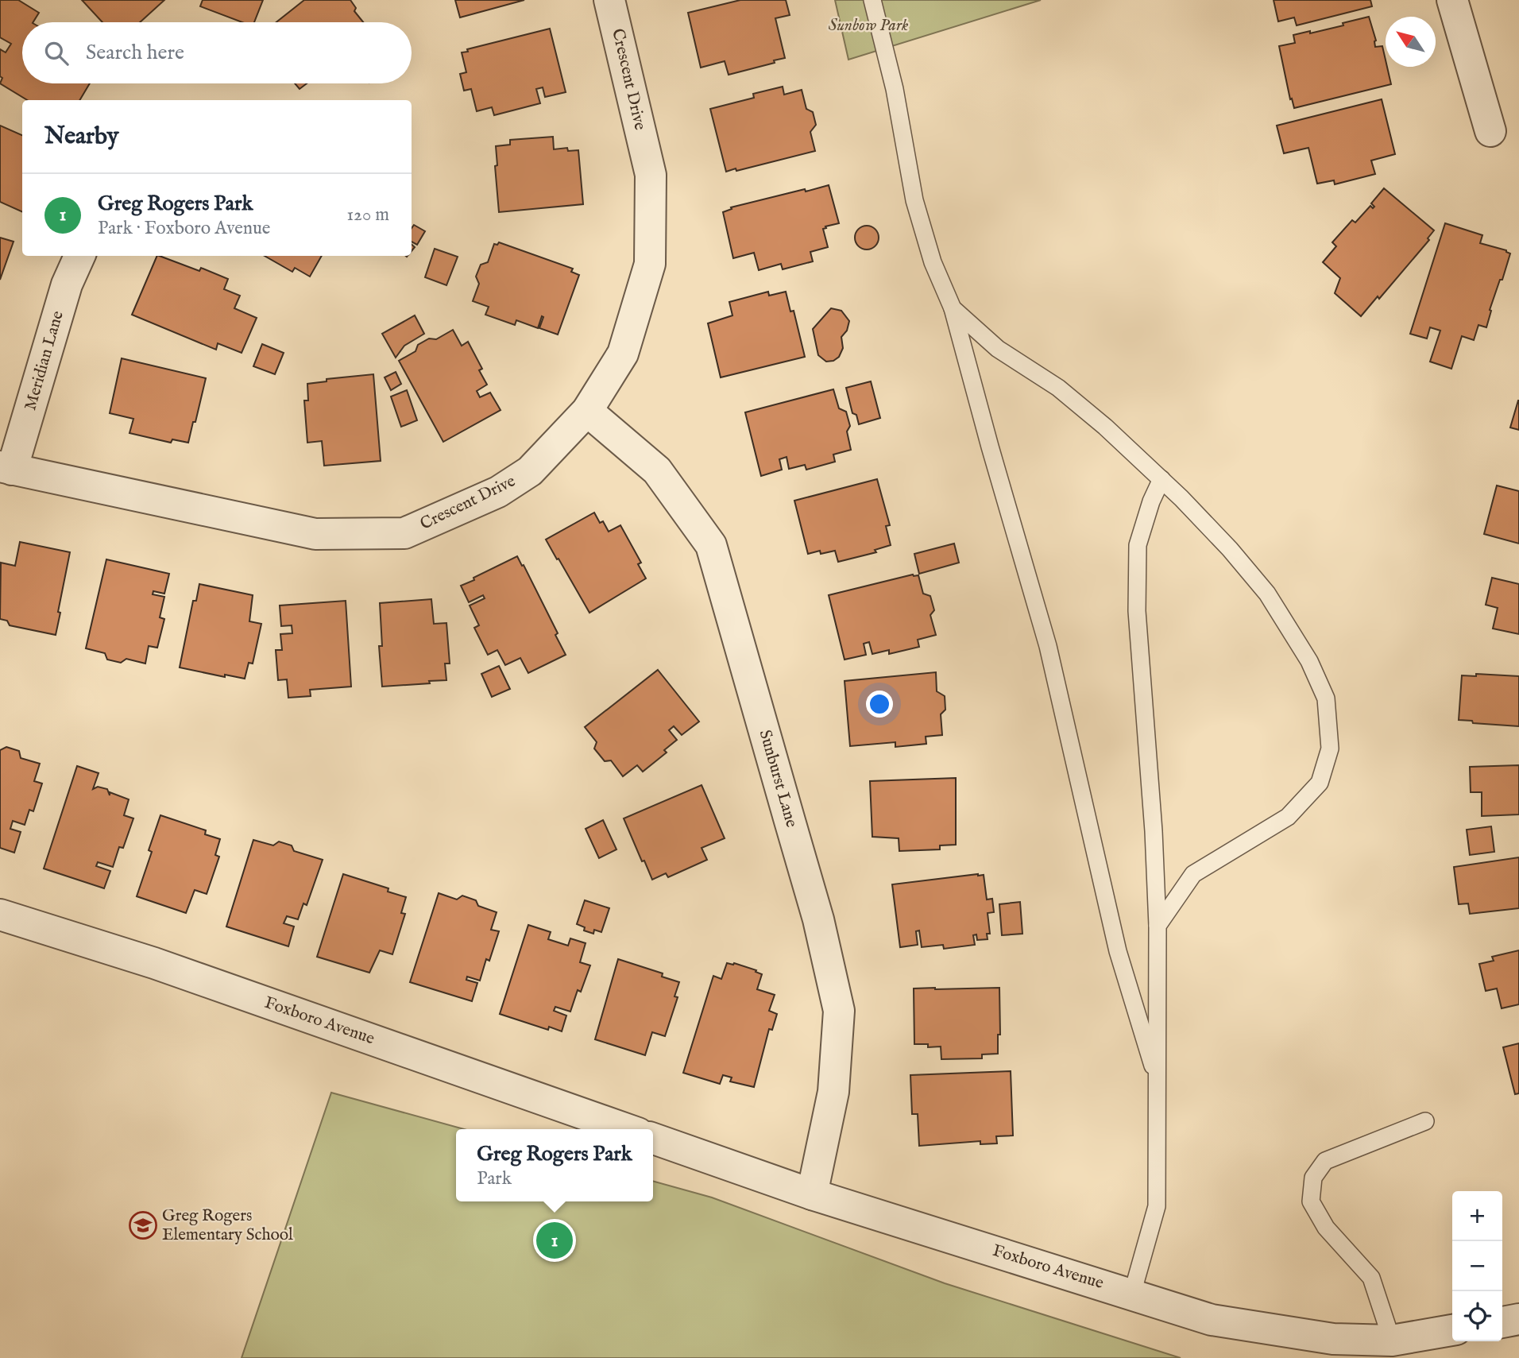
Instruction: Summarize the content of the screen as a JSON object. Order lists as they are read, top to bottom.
{
  "streets": {
    "street": [
      "Crescent Drive",
      "Meridian Lane",
      "Sunburst Lane",
      "Foxboro Avenue"
    ]
  },
  "crossings": [
    ["Crescent Drive", "Meridian Lane"],
    ["Crescent Drive", "Sunburst Lane"],
    ["Sunburst Lane", "Foxboro Avenue"]
  ],
  "parks": ["Sunbow Park"],
  "places": {
    "school or university": ["Greg Rogers Elementary School"]
  },
  "north": "top left",
  "page": {
    "search": "Search here",
    "heading": "Nearby",
    "list": [
      {
        "mark": "1",
        "name": "Greg Rogers Park",
        "note": "Park · Foxboro Avenue",
        "value": "120 m"
      }
    ],
    "popup": ["Greg Rogers Park", "Park"],
    "map_buttons": ["+", "−"],
    "pins": "1"
  }
}
